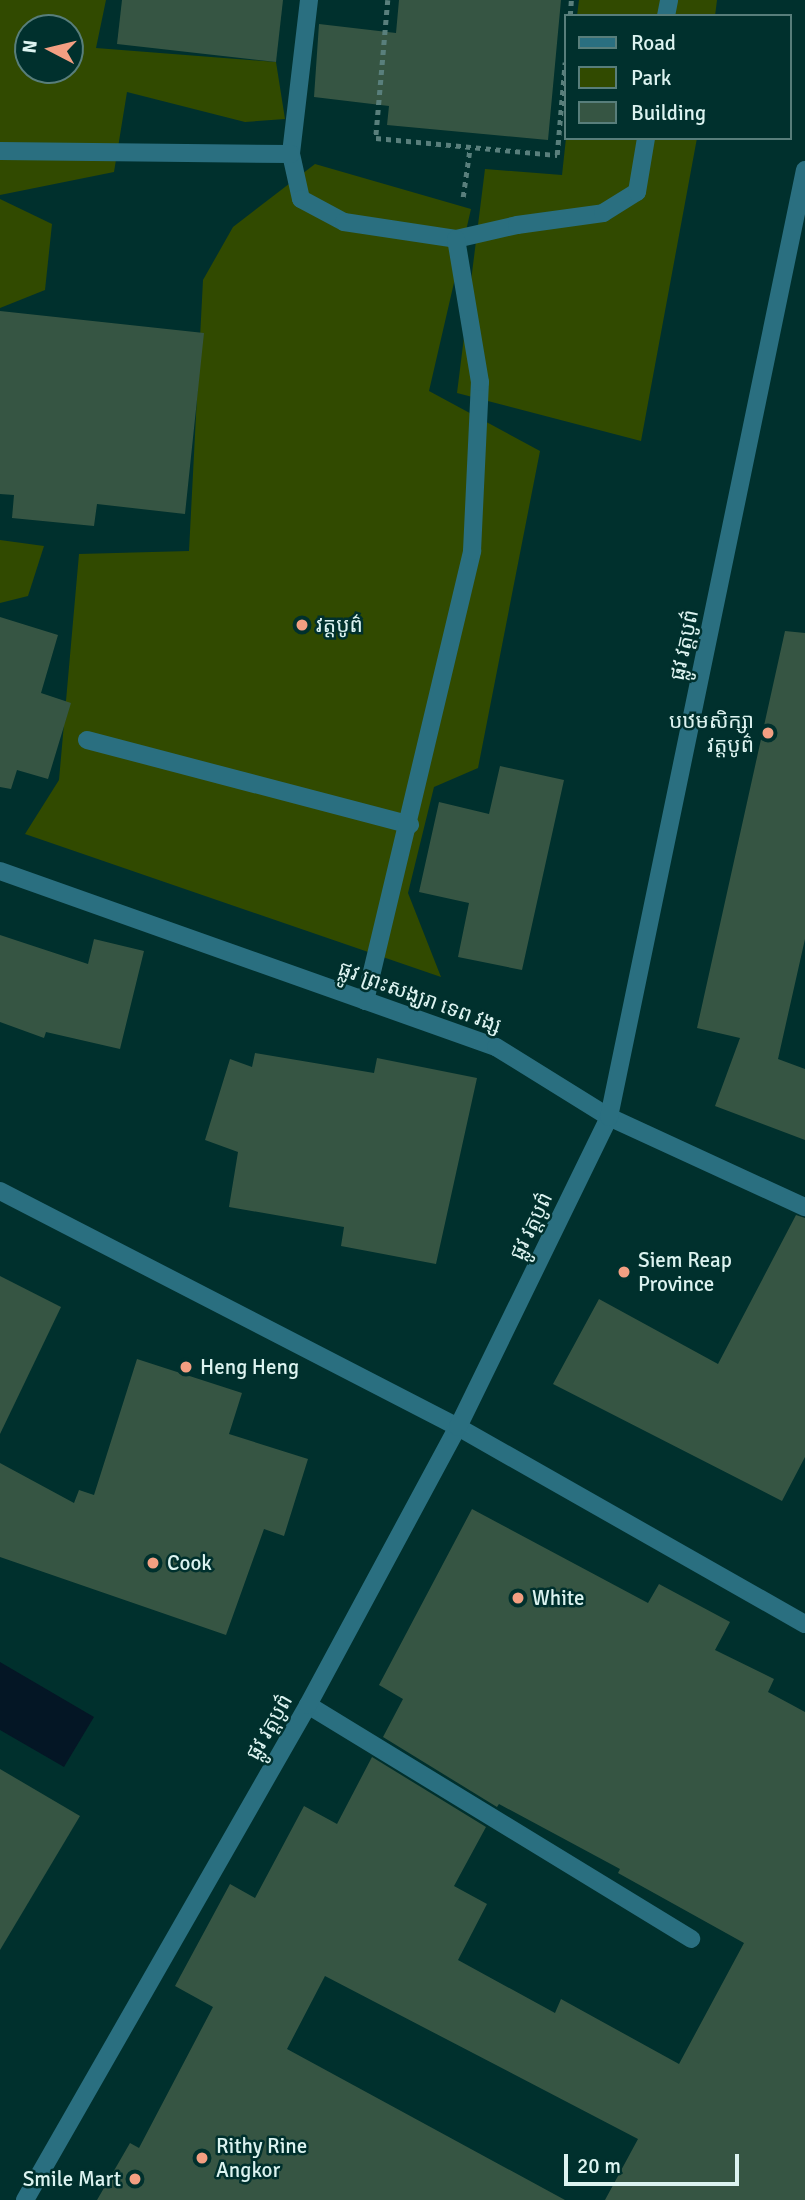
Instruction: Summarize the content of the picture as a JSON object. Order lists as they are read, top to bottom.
{
  "streets": {
    "street": ["ផ្លូវ វត្តបូព៌", "ផ្លូវ ព្រះសង្ឃរា ទេព វង្ស"]
  },
  "crossings": [
    ["ផ្លូវ វត្តបូព៌", "ផ្លូវ ព្រះសង្ឃរា ទេព វង្ស"]
  ],
  "places": [
    "វត្តបូព៌",
    "បឋមសិក្សា វត្តបូព៌",
    "Siem Reap Province",
    "Heng Heng",
    "Cook",
    "White",
    "Rithy Rine Angkor",
    "Smile Mart"
  ],
  "legend": ["Road", "Park", "Building"],
  "scale_bar": "20 m",
  "north": "left"
}
